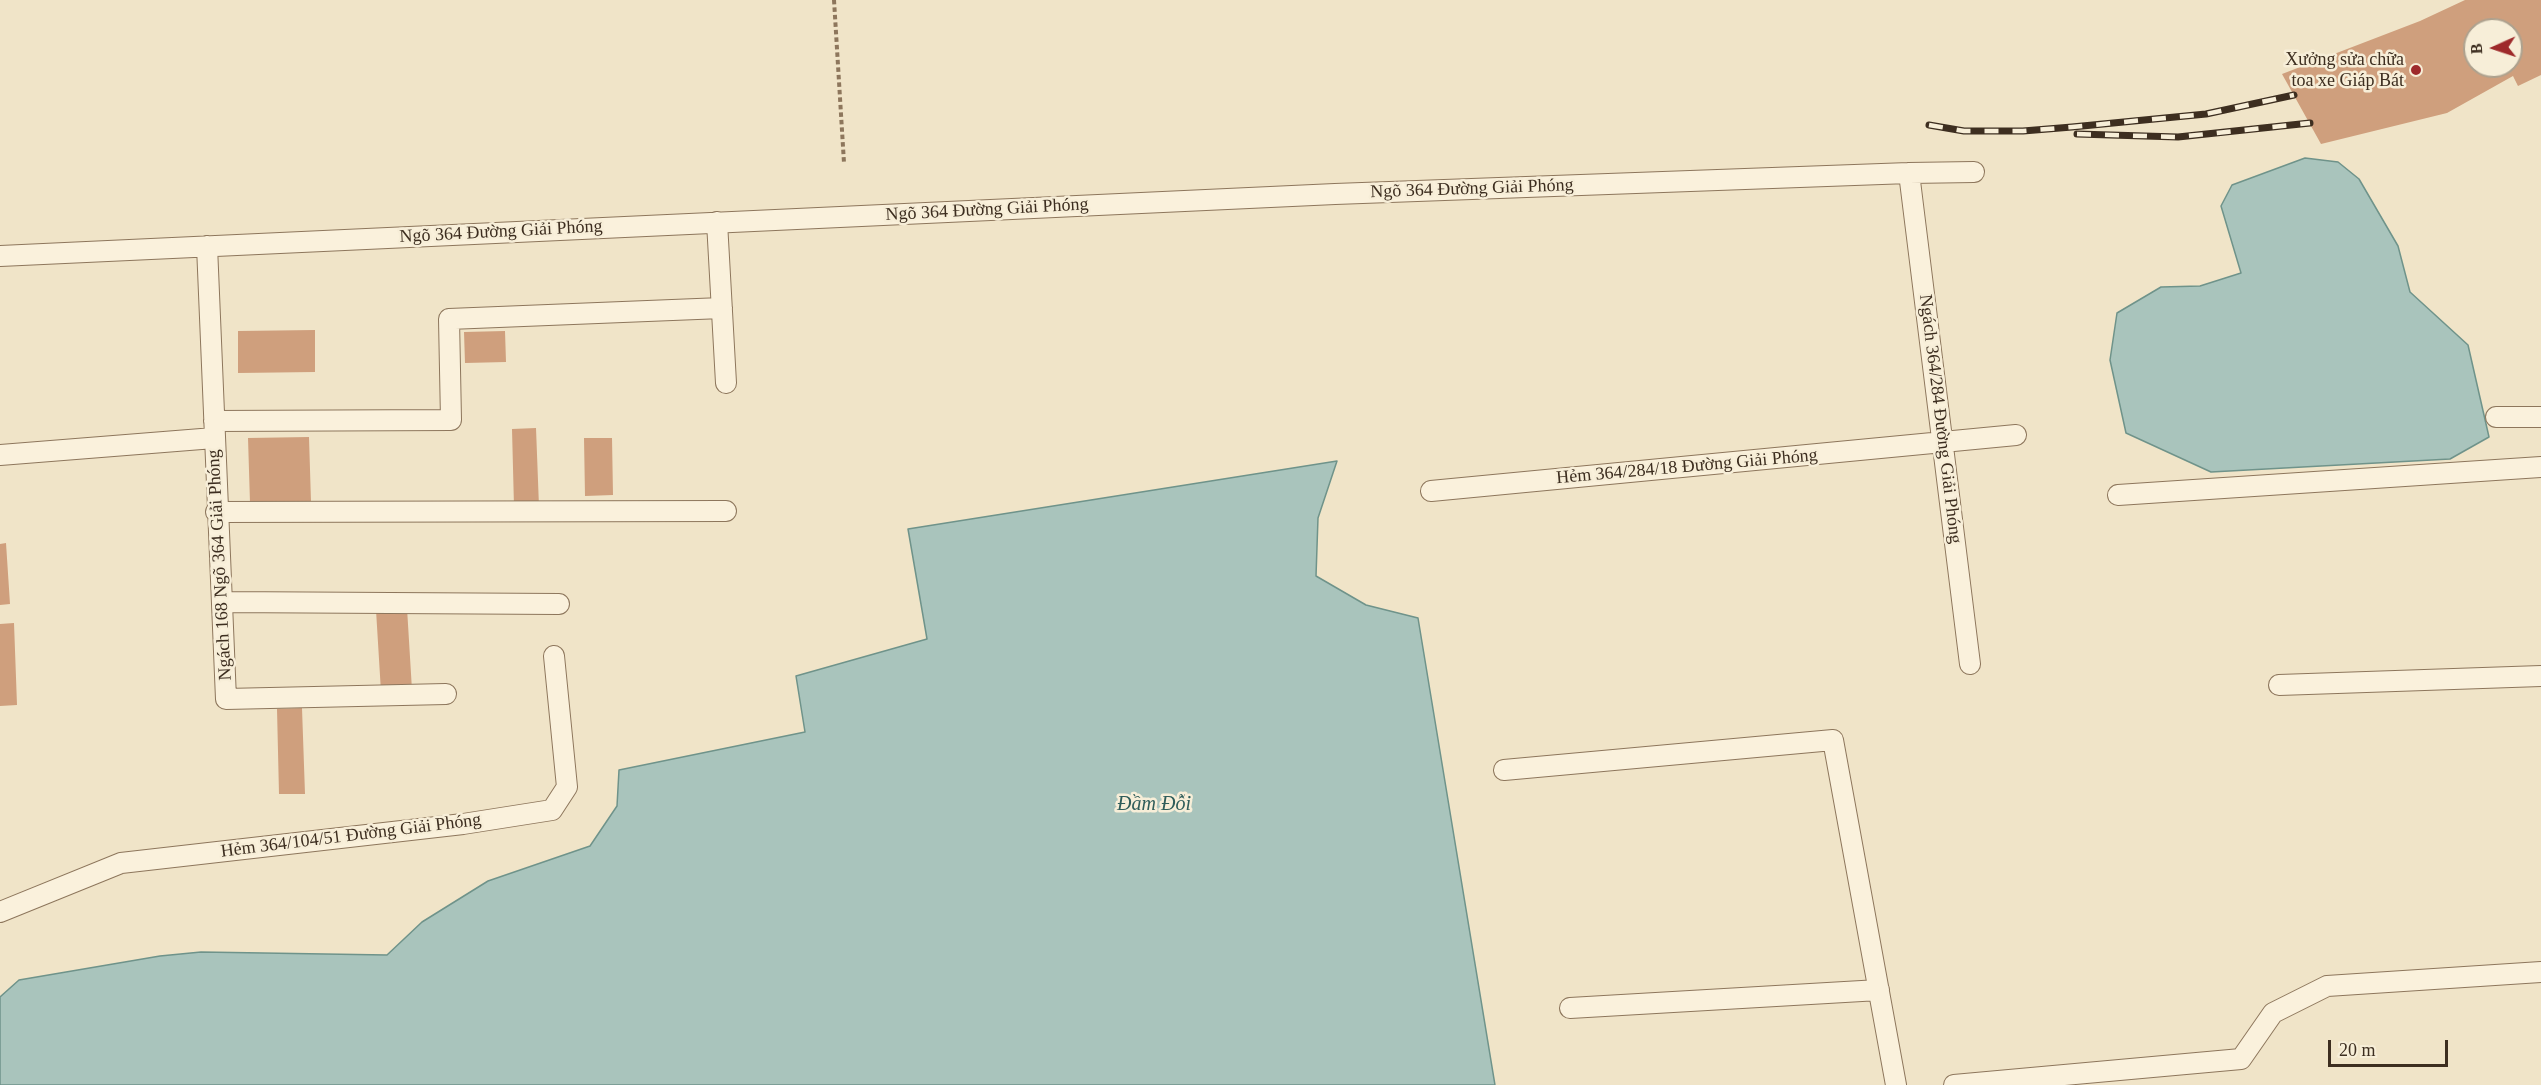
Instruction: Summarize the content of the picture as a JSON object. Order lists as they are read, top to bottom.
{
  "streets": {
    "lane": [
      "Ngõ 364 Đường Giải Phóng",
      "Ngách 364/284 Đường Giải Phóng",
      "Hẻm 364/284/18 Đường Giải Phóng",
      "Ngách 168 Ngõ 364 Giải Phóng",
      "Hẻm 364/104/51 Đường Giải Phóng"
    ]
  },
  "crossings": [
    ["Ngõ 364 Đường Giải Phóng", "Ngách 364/284 Đường Giải Phóng"],
    ["Ngõ 364 Đường Giải Phóng", "Ngách 168 Ngõ 364 Giải Phóng"],
    ["Ngách 364/284 Đường Giải Phóng", "Hẻm 364/284/18 Đường Giải Phóng"]
  ],
  "water": ["Đầm Đỗi"],
  "places": ["Xưởng sửa chữa toa xe Giáp Bát"],
  "scale_bar": "20 m",
  "north": "left"
}
